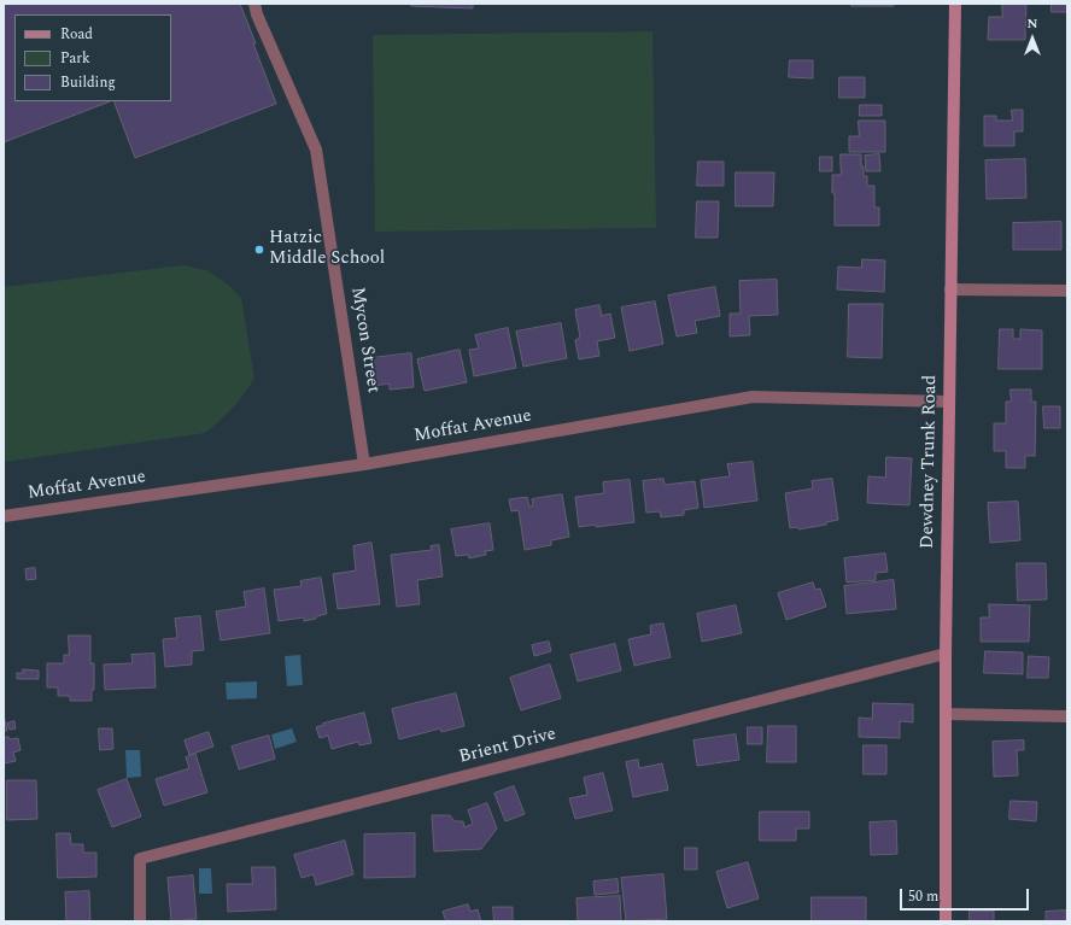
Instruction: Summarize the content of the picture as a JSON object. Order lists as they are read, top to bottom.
{
  "streets": {
    "main road": ["Dewdney Trunk Road"],
    "street": ["Mycon Street", "Moffat Avenue", "Brient Drive"]
  },
  "crossings": [
    ["Mycon Street", "Moffat Avenue"],
    ["Moffat Avenue", "Dewdney Trunk Road"],
    ["Dewdney Trunk Road", "Brient Drive"]
  ],
  "places": ["Hatzic Middle School"],
  "legend": ["Road", "Park", "Building"],
  "scale_bar": "50 m",
  "north": "top"
}
